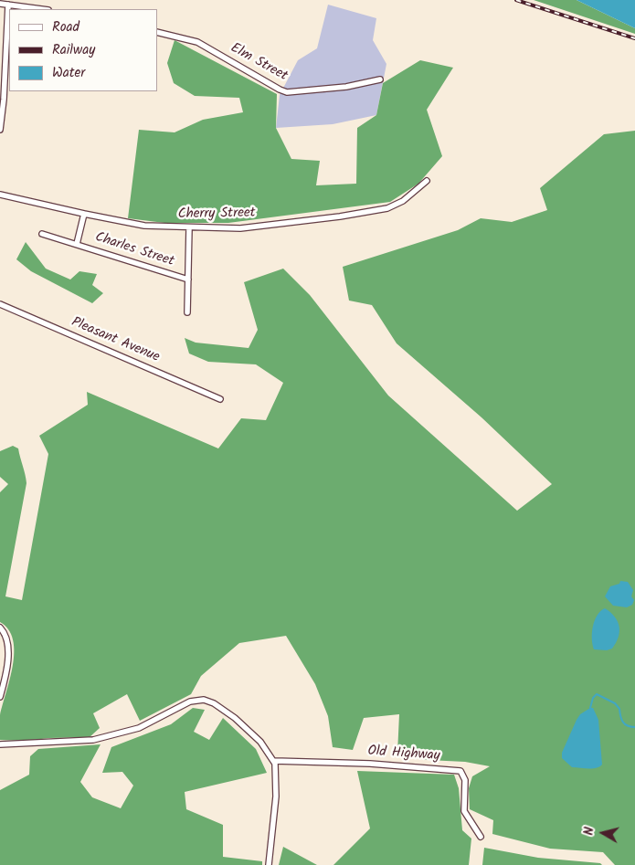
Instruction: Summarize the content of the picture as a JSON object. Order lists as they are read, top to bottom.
{
  "streets": {
    "street": [
      "Elm Street",
      "Cherry Street",
      "Charles Street",
      "Pleasant Avenue",
      "Old Highway"
    ]
  },
  "crossings": [
    ["Cherry Street", "Charles Street"]
  ],
  "legend": ["Road", "Railway", "Water"],
  "north": "left"
}
